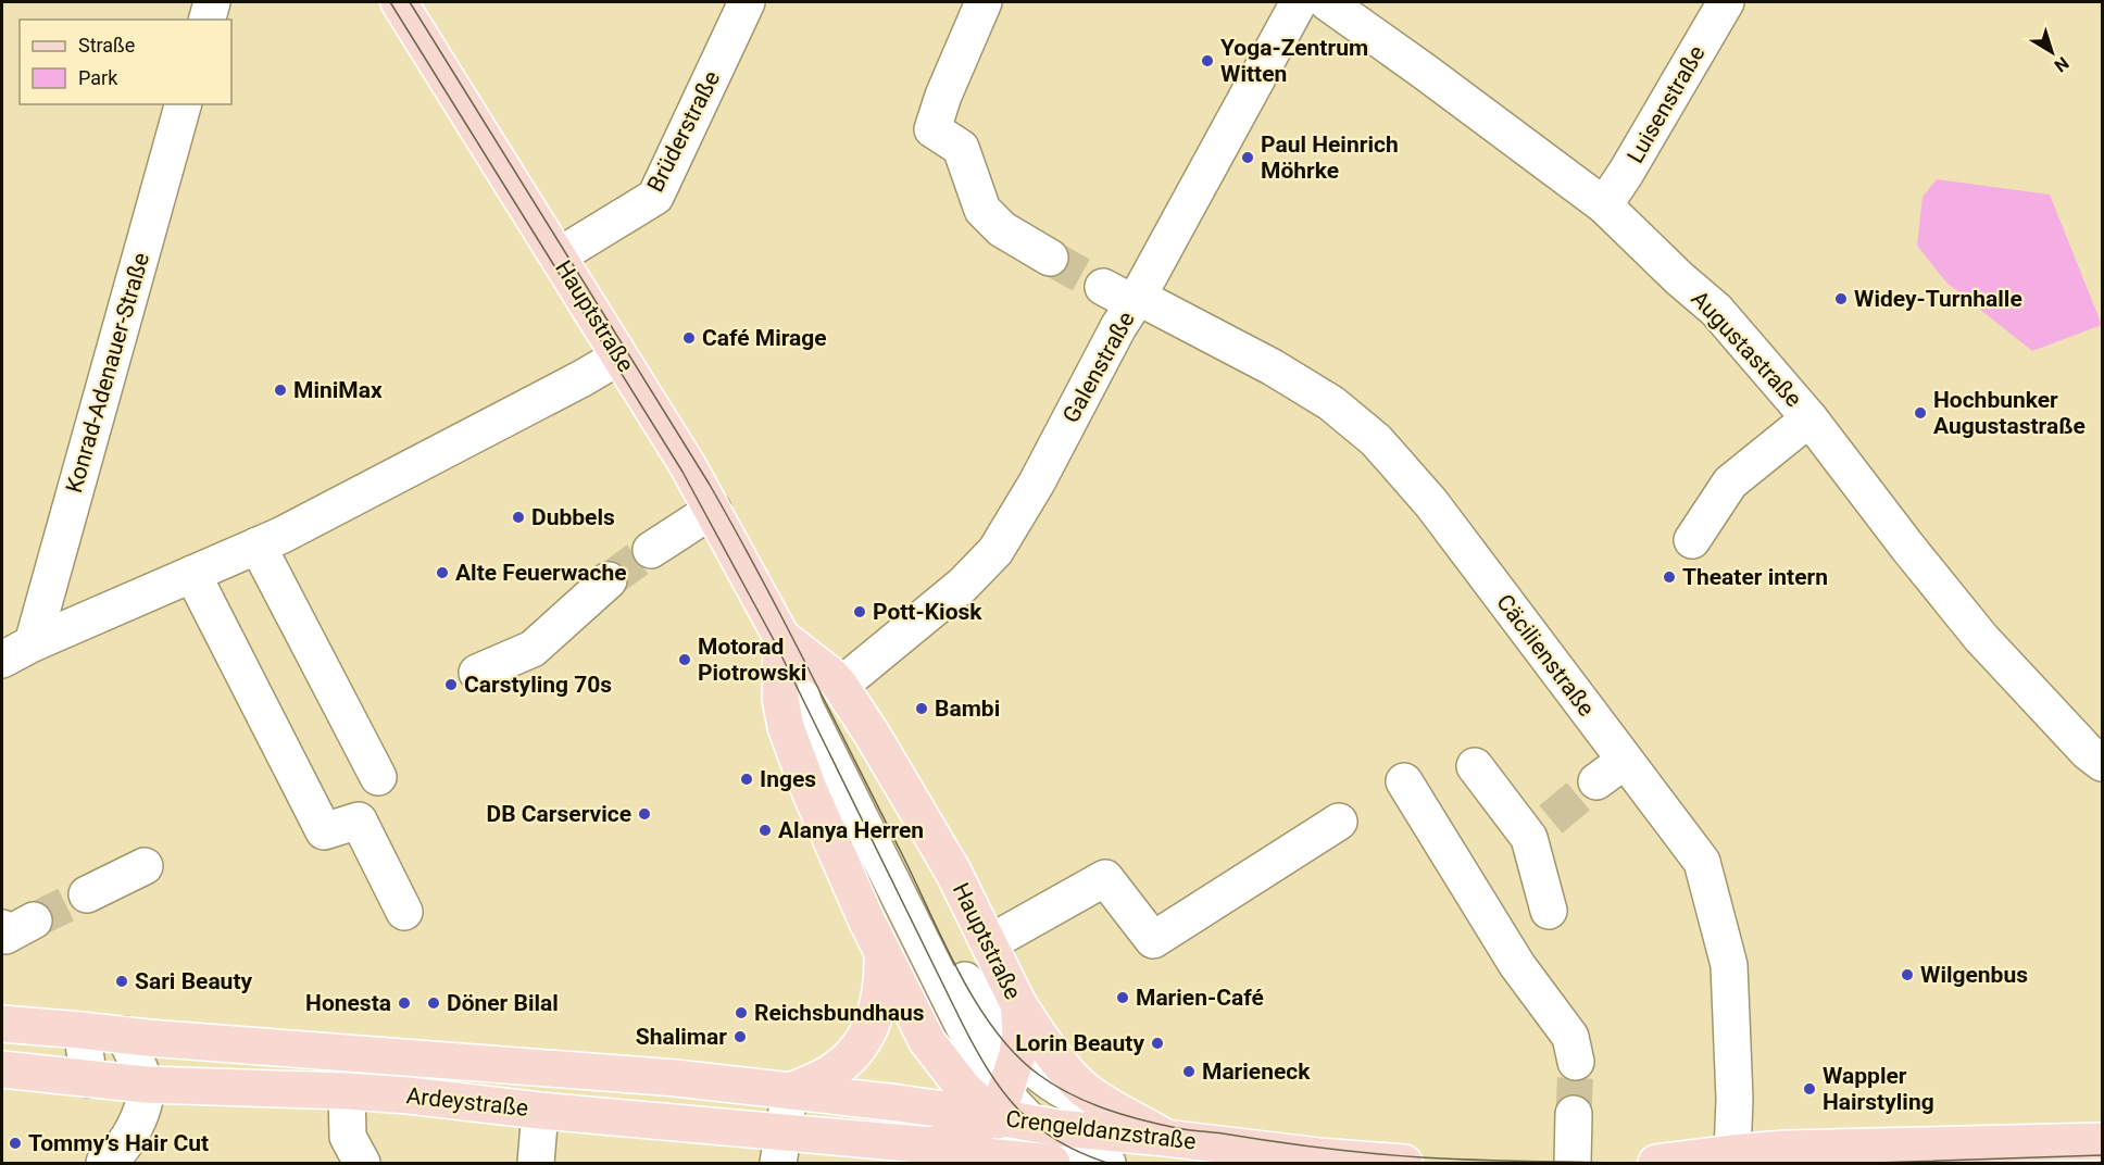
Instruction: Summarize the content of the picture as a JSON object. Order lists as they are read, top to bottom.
{
  "streets": {
    "main road": ["Hauptstraße", "Ardeystraße", "Crengeldanzstraße"],
    "street": [
      "Luisenstraße",
      "Brüderstraße",
      "Augustastraße",
      "Galenstraße",
      "Konrad-Adenauer-Straße",
      "Cäcilienstraße"
    ]
  },
  "crossings": [
    ["Luisenstraße", "Augustastraße"],
    ["Brüderstraße", "Hauptstraße"],
    ["Hauptstraße", "Galenstraße"],
    ["Hauptstraße", "Konrad-Adenauer-Straße"],
    ["Hauptstraße", "Ardeystraße"],
    ["Hauptstraße", "Crengeldanzstraße"],
    ["Galenstraße", "Cäcilienstraße"],
    ["Ardeystraße", "Crengeldanzstraße"]
  ],
  "places": [
    "Yoga-Zentrum Witten",
    "Paul Heinrich Möhrke",
    "Widey-Turnhalle",
    "Café Mirage",
    "MiniMax",
    "Hochbunker Augustastraße",
    "Dubbels",
    "Alte Feuerwache",
    "Theater intern",
    "Pott-Kiosk",
    "Motorad Piotrowski",
    "Carstyling 70s",
    "Bambi",
    "Inges",
    "DB Carservice",
    "Alanya Herren",
    "Wilgenbus",
    "Sari Beauty",
    "Marien-Café",
    "Honesta",
    "Döner Bilal",
    "Reichsbundhaus",
    "Shalimar",
    "Lorin Beauty",
    "Marieneck",
    "Wappler Hairstyling",
    "Tommy’s Hair Cut"
  ],
  "legend": ["Straße", "Park"],
  "north": "bottom right"
}
